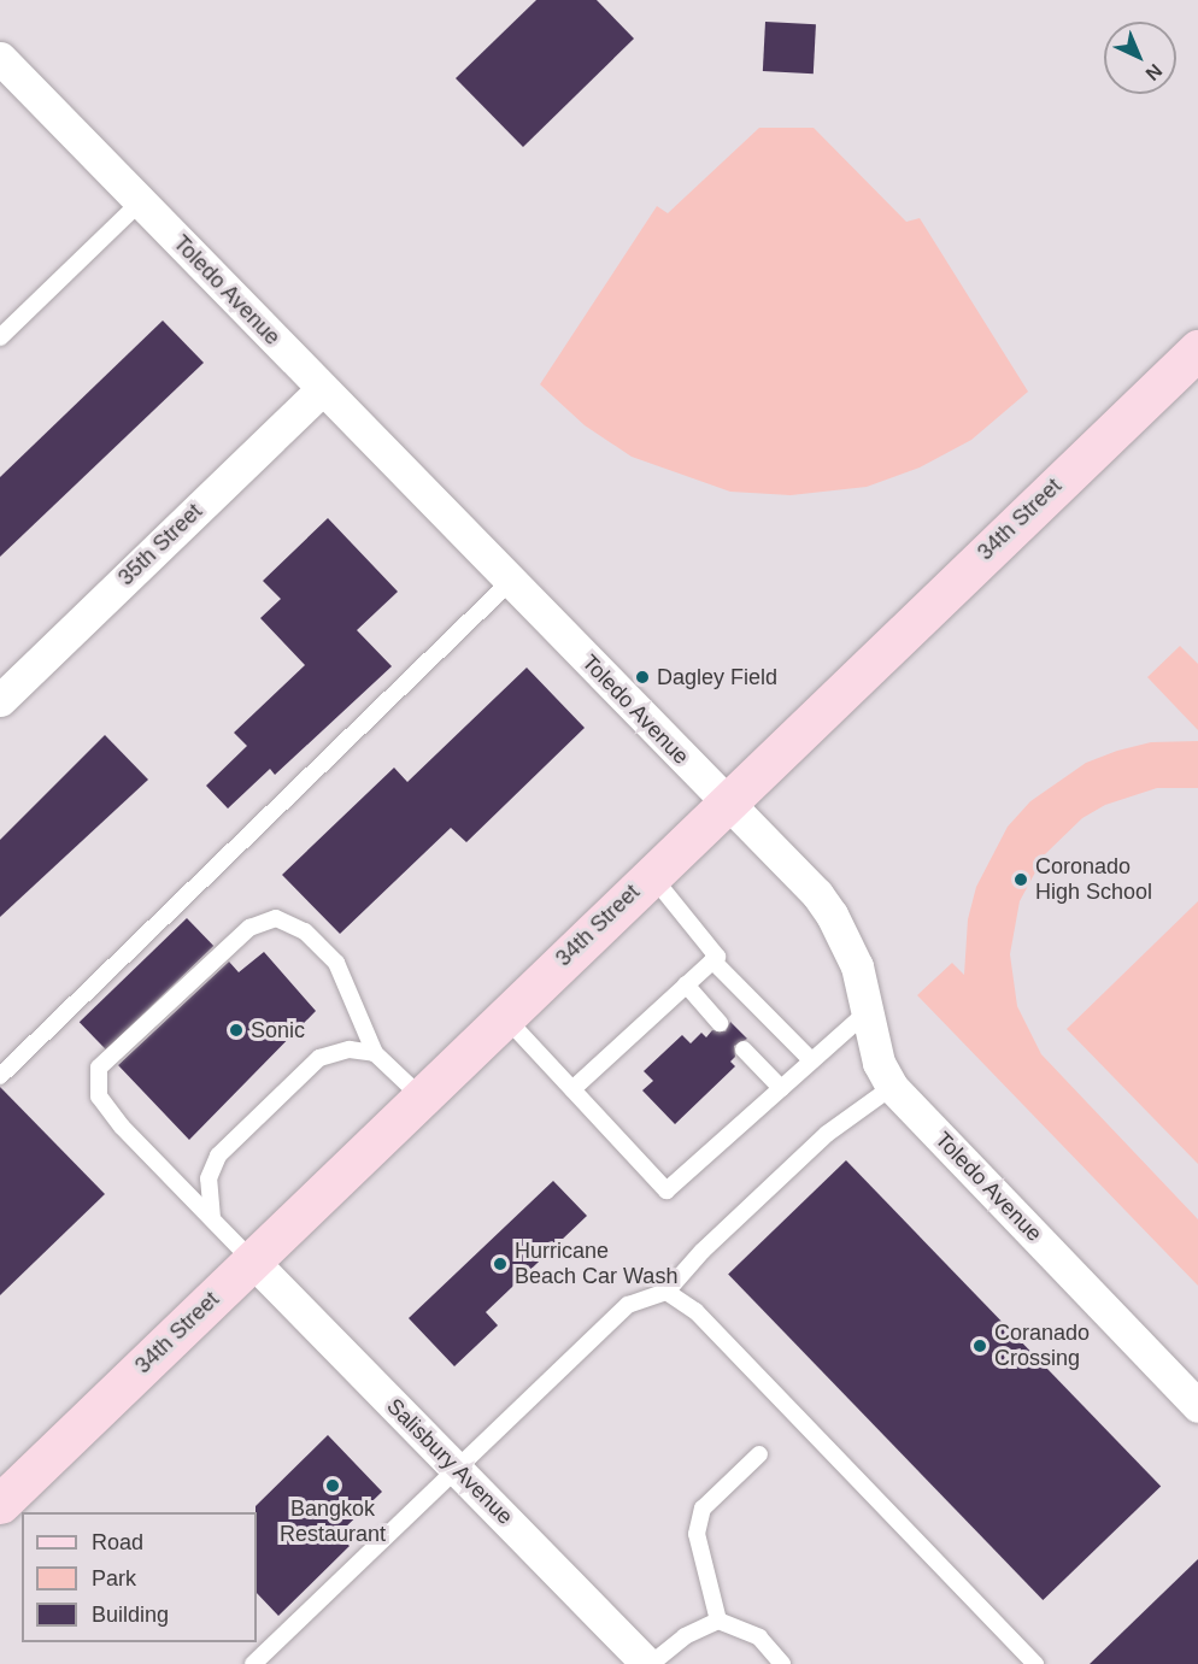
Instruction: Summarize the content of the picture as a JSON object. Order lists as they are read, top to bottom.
{
  "streets": {
    "main road": ["34th Street"],
    "street": ["Toledo Avenue", "35th Street", "Salisbury Avenue"]
  },
  "crossings": [
    ["Toledo Avenue", "34th Street"],
    ["Toledo Avenue", "35th Street"],
    ["34th Street", "Salisbury Avenue"]
  ],
  "places": [
    "Dagley Field",
    "Coronado High School",
    "Sonic",
    "Hurricane Beach Car Wash",
    "Coranado Crossing",
    "Bangkok Restaurant"
  ],
  "legend": ["Road", "Park", "Building"],
  "north": "bottom right"
}
